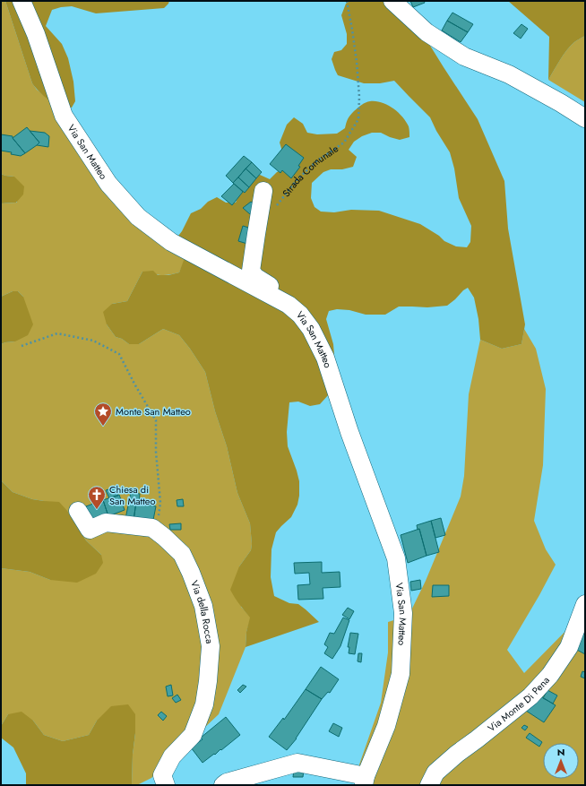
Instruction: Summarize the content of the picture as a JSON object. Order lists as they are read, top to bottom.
{
  "streets": {
    "street": ["Via San Matteo", "Via della Rocca", "Via Monte Di Pena"],
    "path": ["Strada Comunale"]
  },
  "places": {
    "place": ["Monte San Matteo"],
    "church": ["Chiesa di San Matteo"]
  },
  "north": "top"
}
